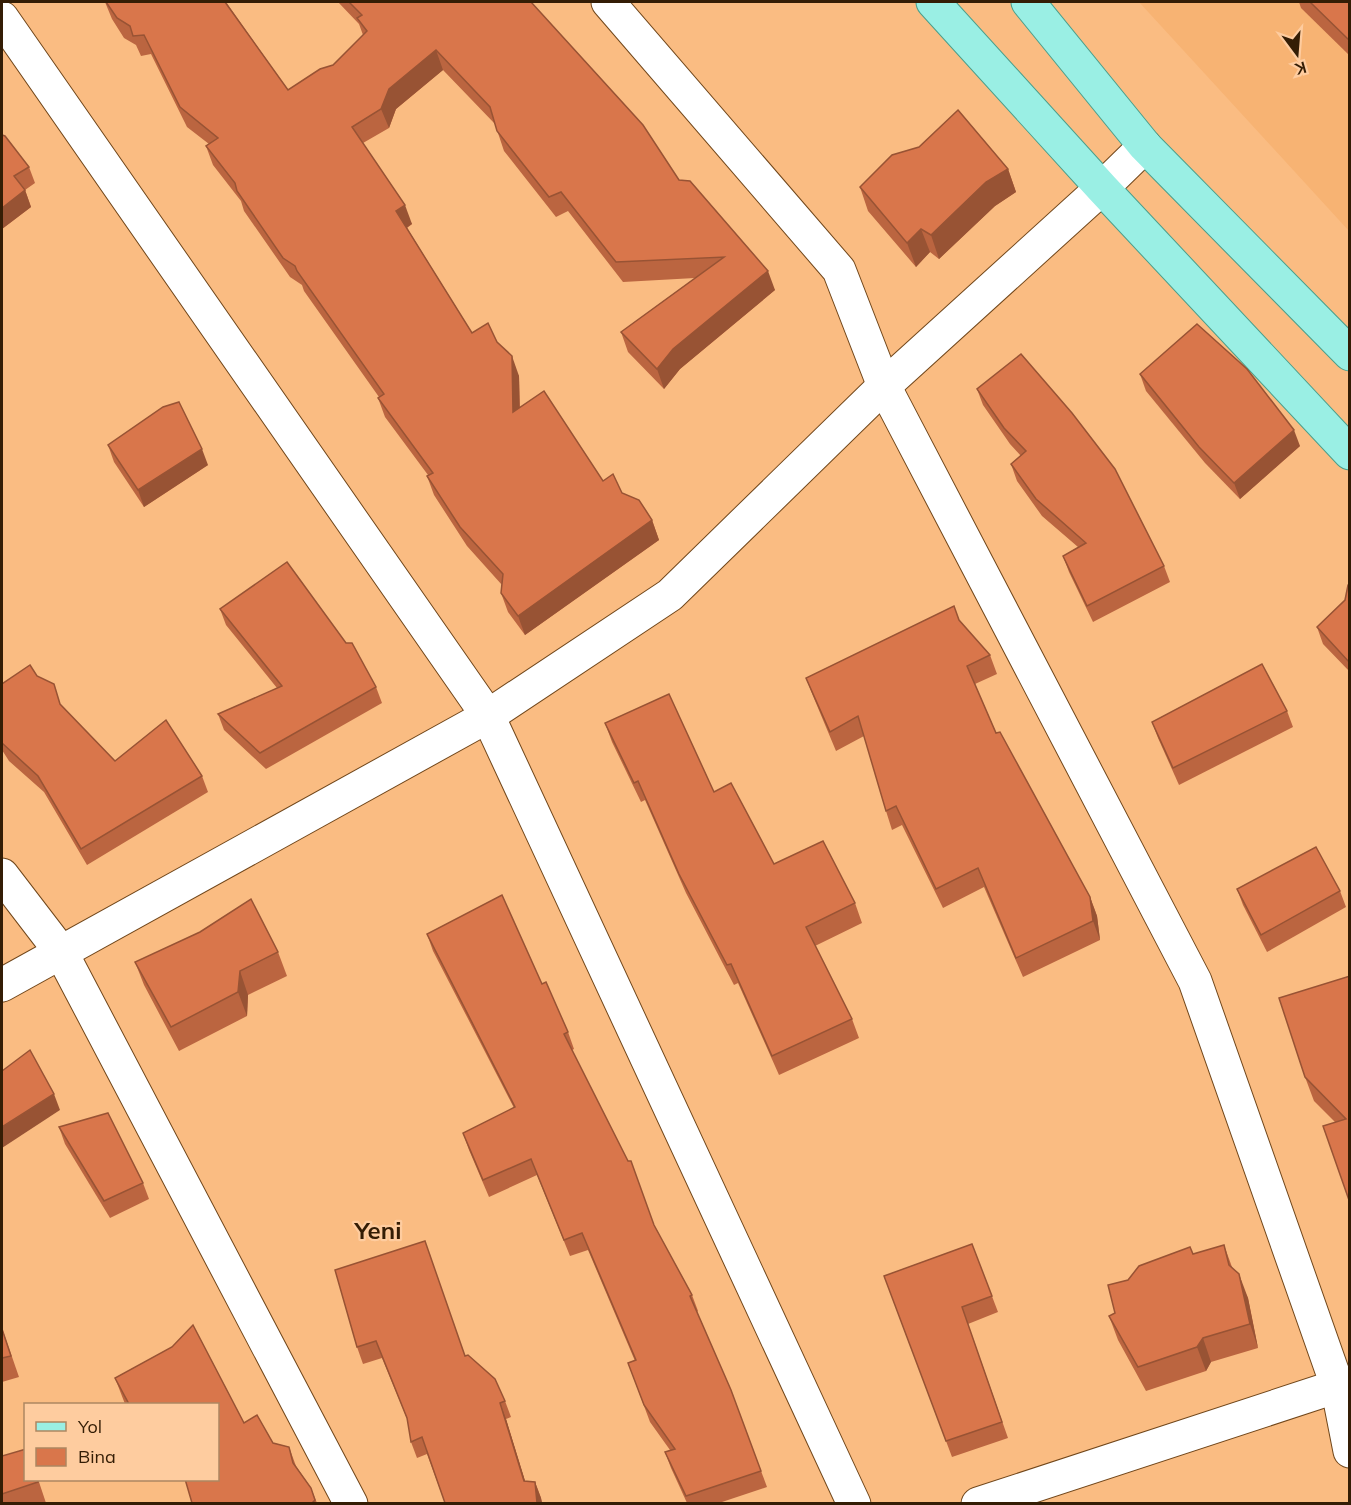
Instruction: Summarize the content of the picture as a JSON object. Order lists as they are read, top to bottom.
{
  "districts": ["Yeni"],
  "legend": ["Yol", "Bina"],
  "north": "bottom"
}
